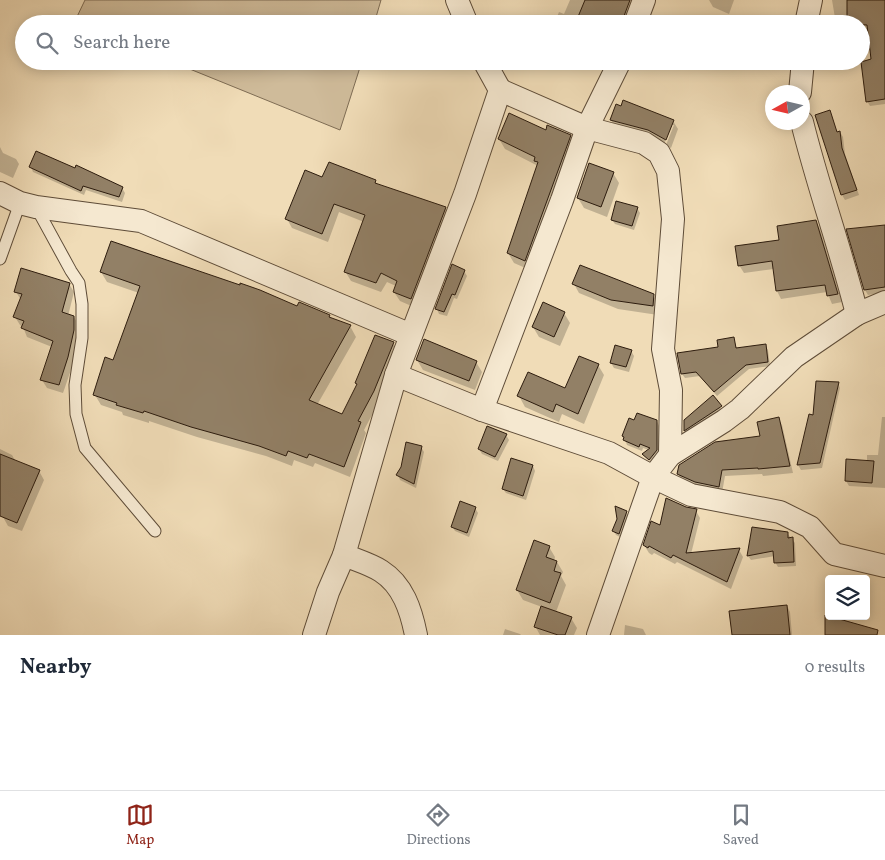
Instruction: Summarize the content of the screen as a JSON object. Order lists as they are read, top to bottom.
{
  "north": "left",
  "page": {
    "search": "Search here",
    "heading": ["Nearby", "0 results"],
    "nav": ["Map", "Directions", "Saved"]
  }
}
